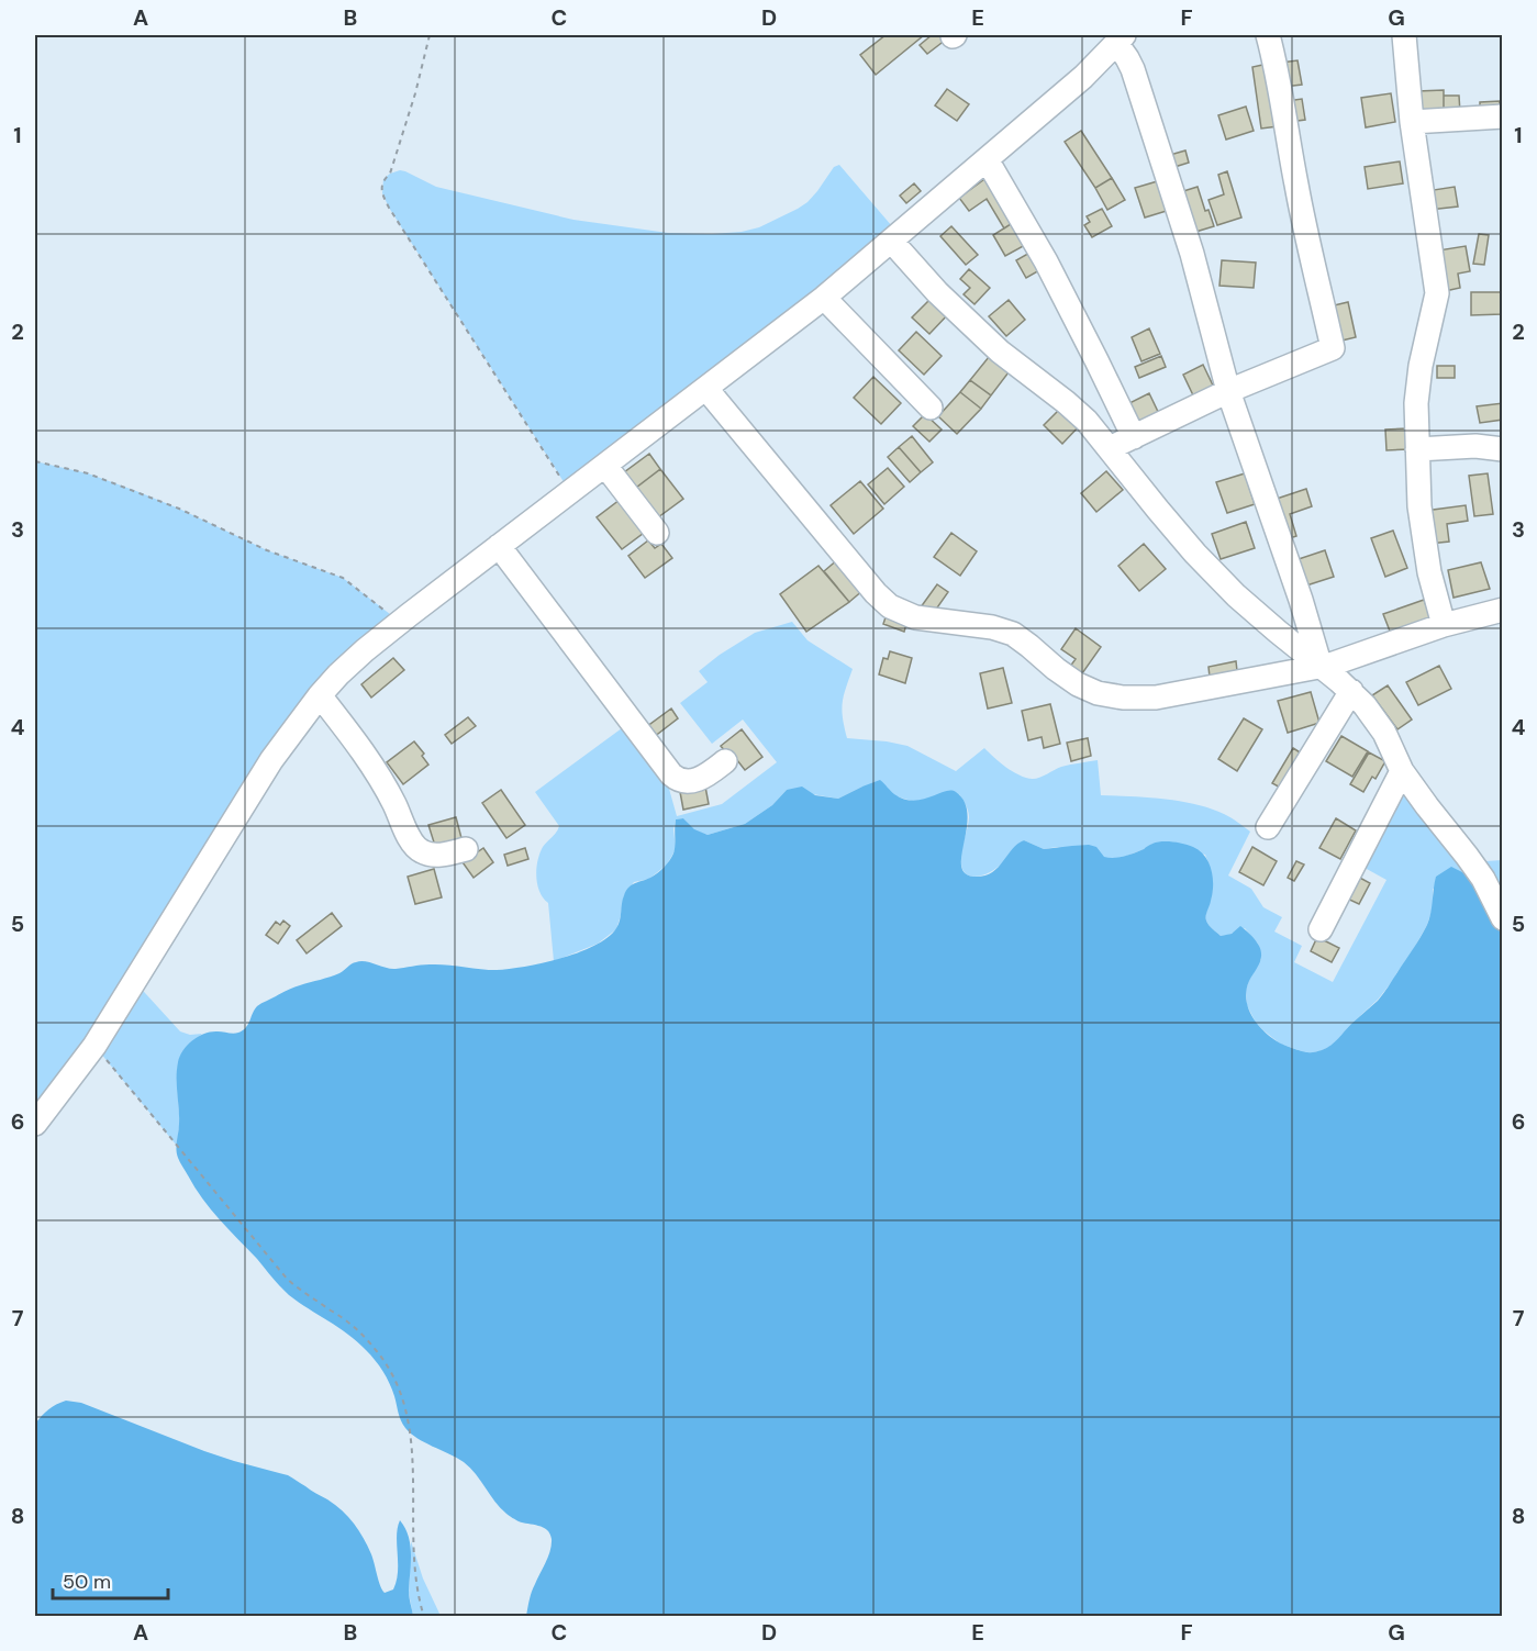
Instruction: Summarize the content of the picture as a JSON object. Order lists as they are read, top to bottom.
{
  "scale_bar": "50 m",
  "grid": {
    "columns": [
      "A",
      "B",
      "C",
      "D",
      "E",
      "F",
      "G"
    ],
    "rows": [
      "1",
      "2",
      "3",
      "4",
      "5",
      "6",
      "7",
      "8"
    ]
  }
}
